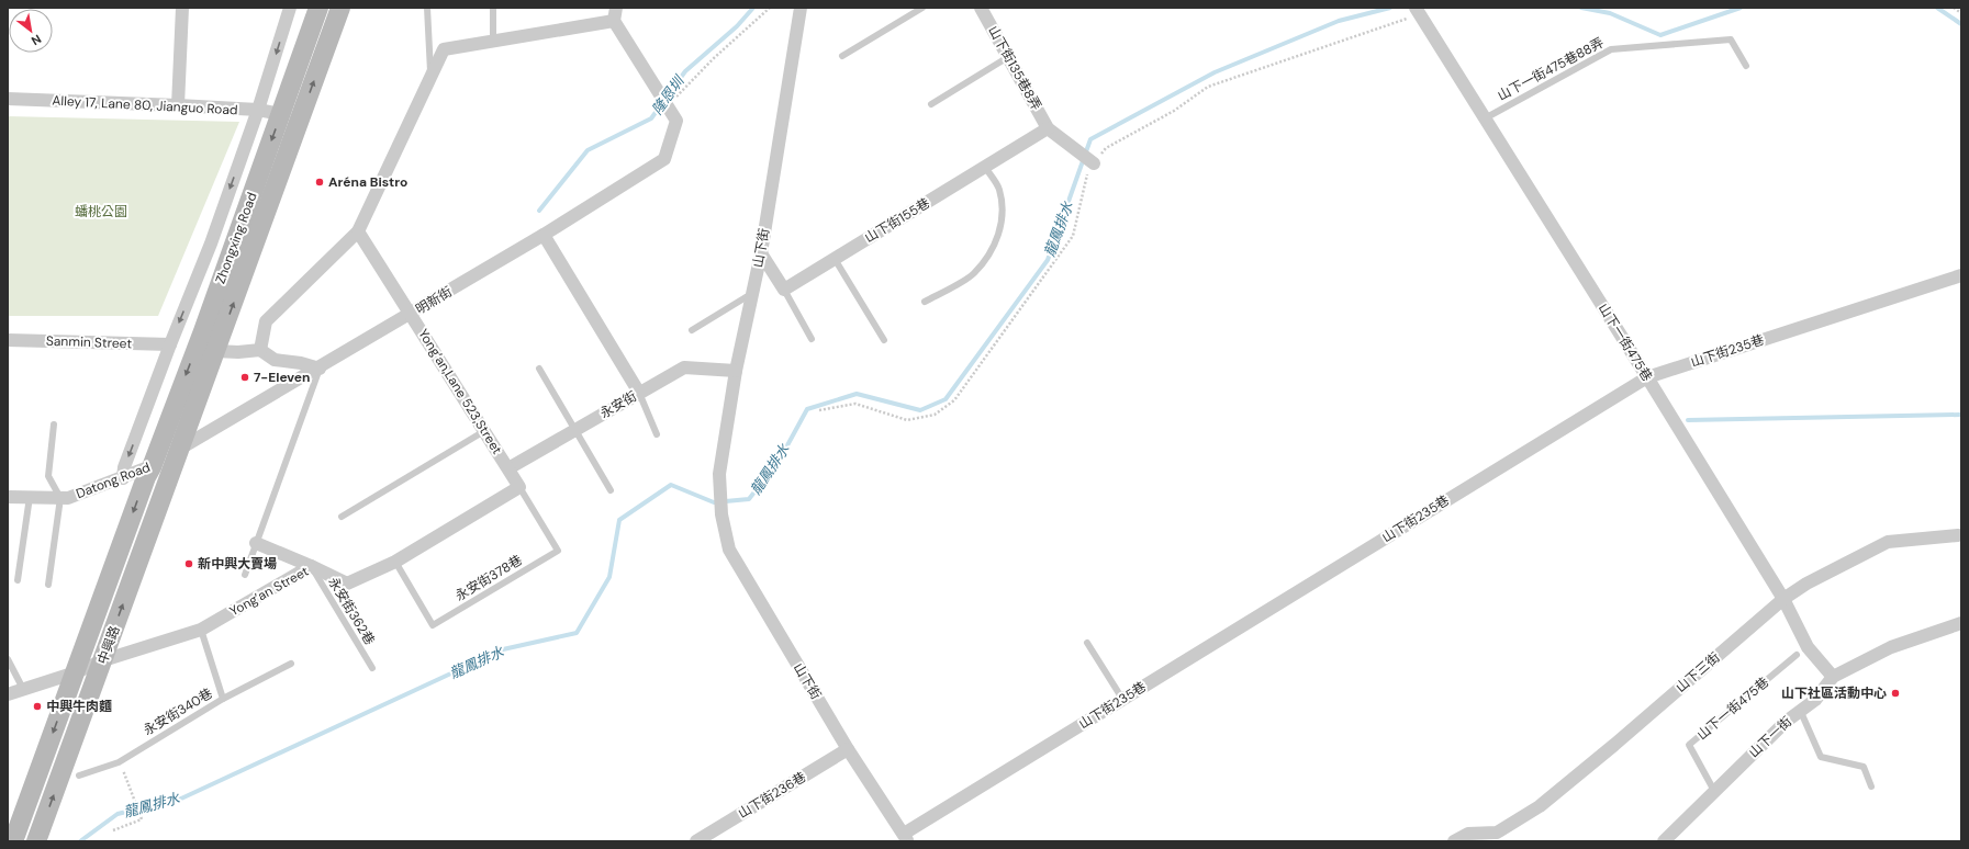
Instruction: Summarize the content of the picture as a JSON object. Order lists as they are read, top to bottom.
{
  "streets": {
    "street": [
      "山下街135巷8弄",
      "Alley 17, Lane 80, Jianguo Road",
      "山下街155巷",
      "Zhongxing Road",
      "山下街",
      "明新街",
      "Sanmin Street",
      "山下一街475巷",
      "山下街235巷",
      "Yong’an,Lane 523,Street",
      "永安街",
      "Datong Road",
      "Yong’an Street",
      "中興路",
      "山下三街",
      "山下一街",
      "山下街236巷"
    ],
    "lane": [
      "山下一街475巷88弄",
      "永安街378巷",
      "永安街362巷",
      "永安街340巷"
    ]
  },
  "crossings": [
    ["山下街135巷8弄", "山下街155巷"],
    ["山下一街475巷88弄", "山下一街475巷"],
    ["Alley 17, Lane 80, Jianguo Road", "Zhongxing Road"],
    ["Zhongxing Road", "明新街"],
    ["Zhongxing Road", "Datong Road"],
    ["Zhongxing Road", "中興路"],
    ["山下街", "山下街235巷"],
    ["山下街", "永安街"],
    ["山下街", "山下街236巷"],
    ["明新街", "Yong’an,Lane 523,Street"],
    ["明新街", "Datong Road"],
    ["明新街", "中興路"],
    ["山下一街475巷", "山下街235巷"],
    ["山下一街475巷", "山下三街"],
    ["山下一街475巷", "山下一街"],
    ["Yong’an,Lane 523,Street", "永安街"],
    ["Datong Road", "中興路"],
    ["永安街378巷", "Yong’an Street"],
    ["Yong’an Street", "永安街362巷"],
    ["Yong’an Street", "中興路"],
    ["Yong’an Street", "永安街340巷"]
  ],
  "water": ["隆恩圳", "龍鳳排水"],
  "parks": ["蟠桃公園"],
  "places": [
    "Aréna Bistro",
    "7-Eleven",
    "新中興大賣場",
    "山下社區活動中心",
    "中興牛肉麵"
  ],
  "north": "bottom right"
}
